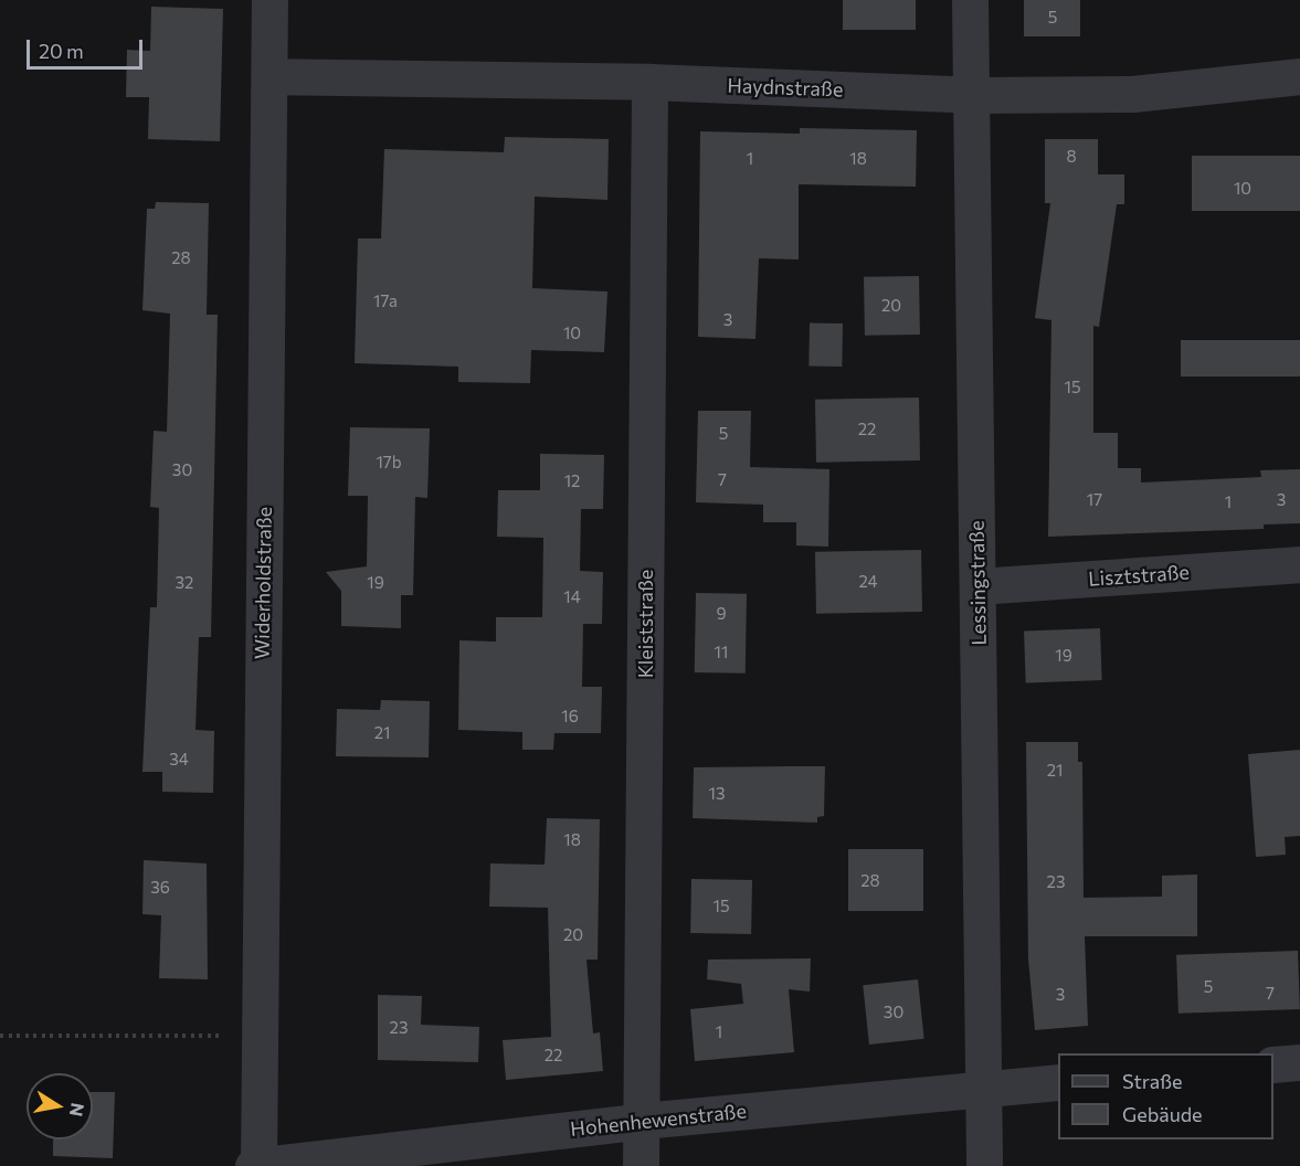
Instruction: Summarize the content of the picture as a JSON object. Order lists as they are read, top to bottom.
{
  "streets": {
    "street": [
      "Haydnstraße",
      "Lisztstraße",
      "Widerholdstraße",
      "Lessingstraße",
      "Kleiststraße",
      "Hohenhewenstraße"
    ]
  },
  "crossings": [
    ["Haydnstraße", "Widerholdstraße"],
    ["Haydnstraße", "Lessingstraße"],
    ["Haydnstraße", "Kleiststraße"],
    ["Lisztstraße", "Lessingstraße"],
    ["Widerholdstraße", "Hohenhewenstraße"],
    ["Lessingstraße", "Hohenhewenstraße"],
    ["Kleiststraße", "Hohenhewenstraße"]
  ],
  "house_numbers": [
    "5",
    "8",
    "1",
    "18",
    "10",
    "28",
    "17a",
    "20",
    "3",
    "10",
    "15",
    "22",
    "5",
    "17b",
    "30",
    "7",
    "12",
    "17",
    "3",
    "1",
    "24",
    "32",
    "19",
    "14",
    "9",
    "11",
    "19",
    "16",
    "21",
    "34",
    "21",
    "13",
    "18",
    "28",
    "23",
    "36",
    "15",
    "20",
    "5",
    "7",
    "3",
    "30",
    "23",
    "1",
    "22"
  ],
  "legend": ["Straße", "Gebäude"],
  "scale_bar": "20 m",
  "north": "right"
}
